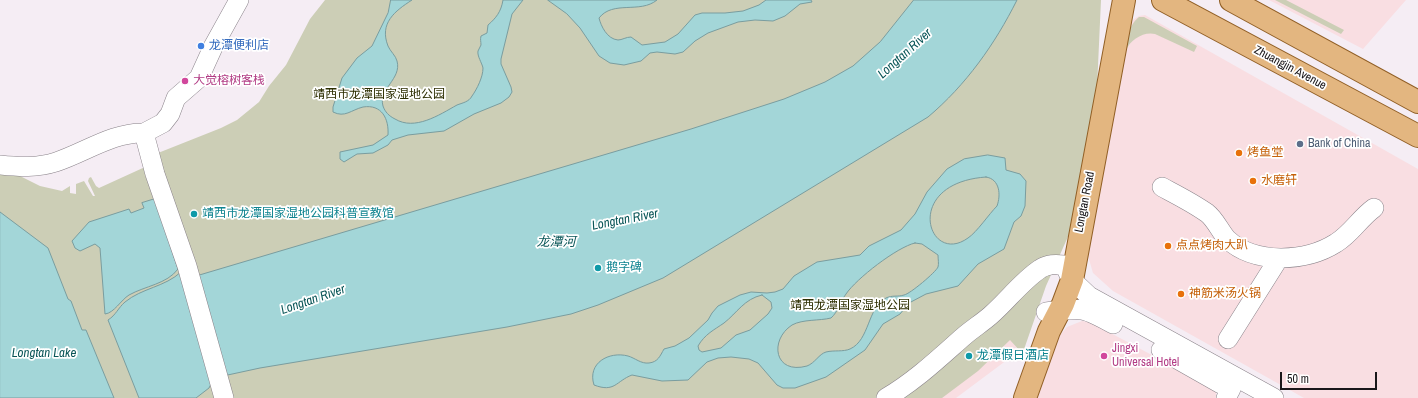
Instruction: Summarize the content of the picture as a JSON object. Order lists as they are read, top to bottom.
{
  "streets": {
    "main road": ["Zhuangjin Avenue", "Longtan Road"]
  },
  "water": ["Longtan River", "龙潭河", "Longtan Lake"],
  "parks": ["靖西市龙潭国家湿地公园", "靖西龙潭国家湿地公园"],
  "places": [
    "龙潭便利店",
    "大觉榕树客栈",
    "Bank of China",
    "烤鱼堂",
    "水磨轩",
    "靖西市龙潭国家湿地公园科普宣教馆",
    "点点烤肉大趴",
    "鹅字碑",
    "神筋米汤火锅",
    "龙潭假日酒店",
    "Jingxi Universal Hotel"
  ],
  "scale_bar": "50 m"
}
